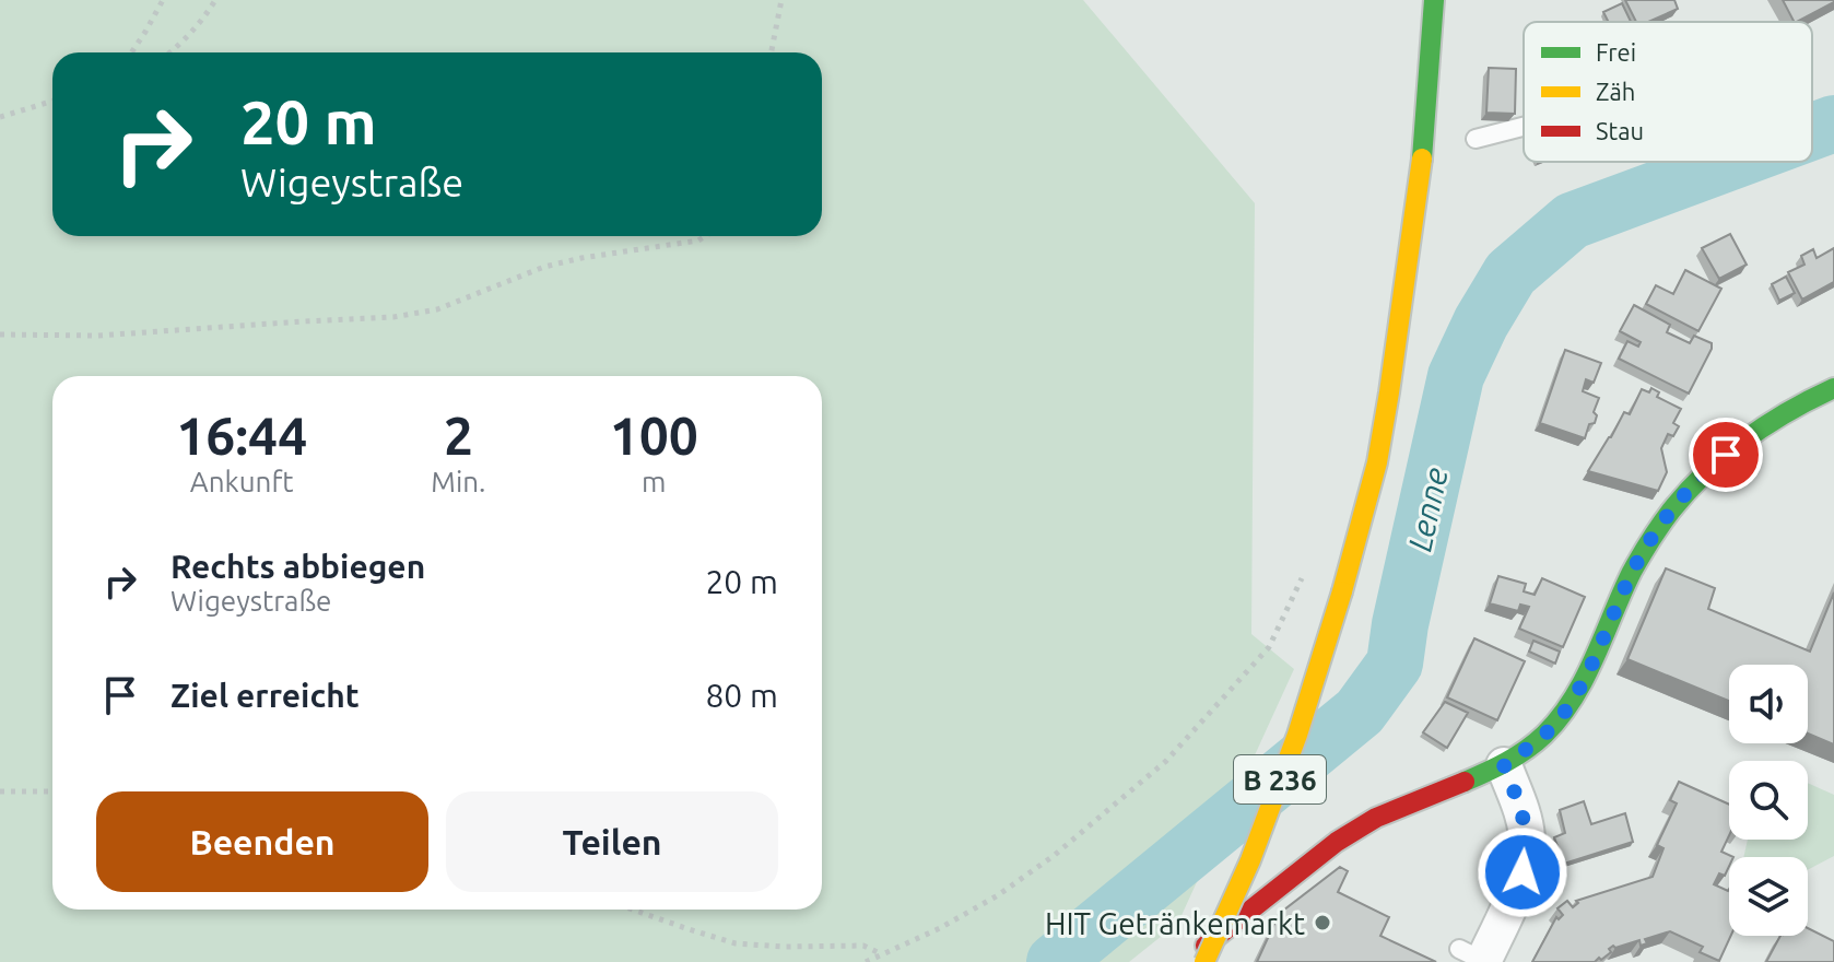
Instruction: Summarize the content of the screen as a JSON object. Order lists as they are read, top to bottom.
{
  "streets": {
    "main road": ["B 236"]
  },
  "water": ["Lenne"],
  "places": ["HIT Getränkemarkt"],
  "legend": ["Frei", "Zäh", "Stau"],
  "page": {
    "turn": ["20 m", "Wigeystraße"],
    "eta": [
      "16:44",
      "Ankunft",
      "2",
      "Min.",
      "100",
      "m"
    ],
    "list": [
      {
        "name": "Rechts abbiegen",
        "note": "Wigeystraße",
        "value": "20 m"
      },
      {
        "name": "Ziel erreicht",
        "value": "80 m"
      }
    ],
    "buttons": ["Beenden", "Teilen"]
  }
}
